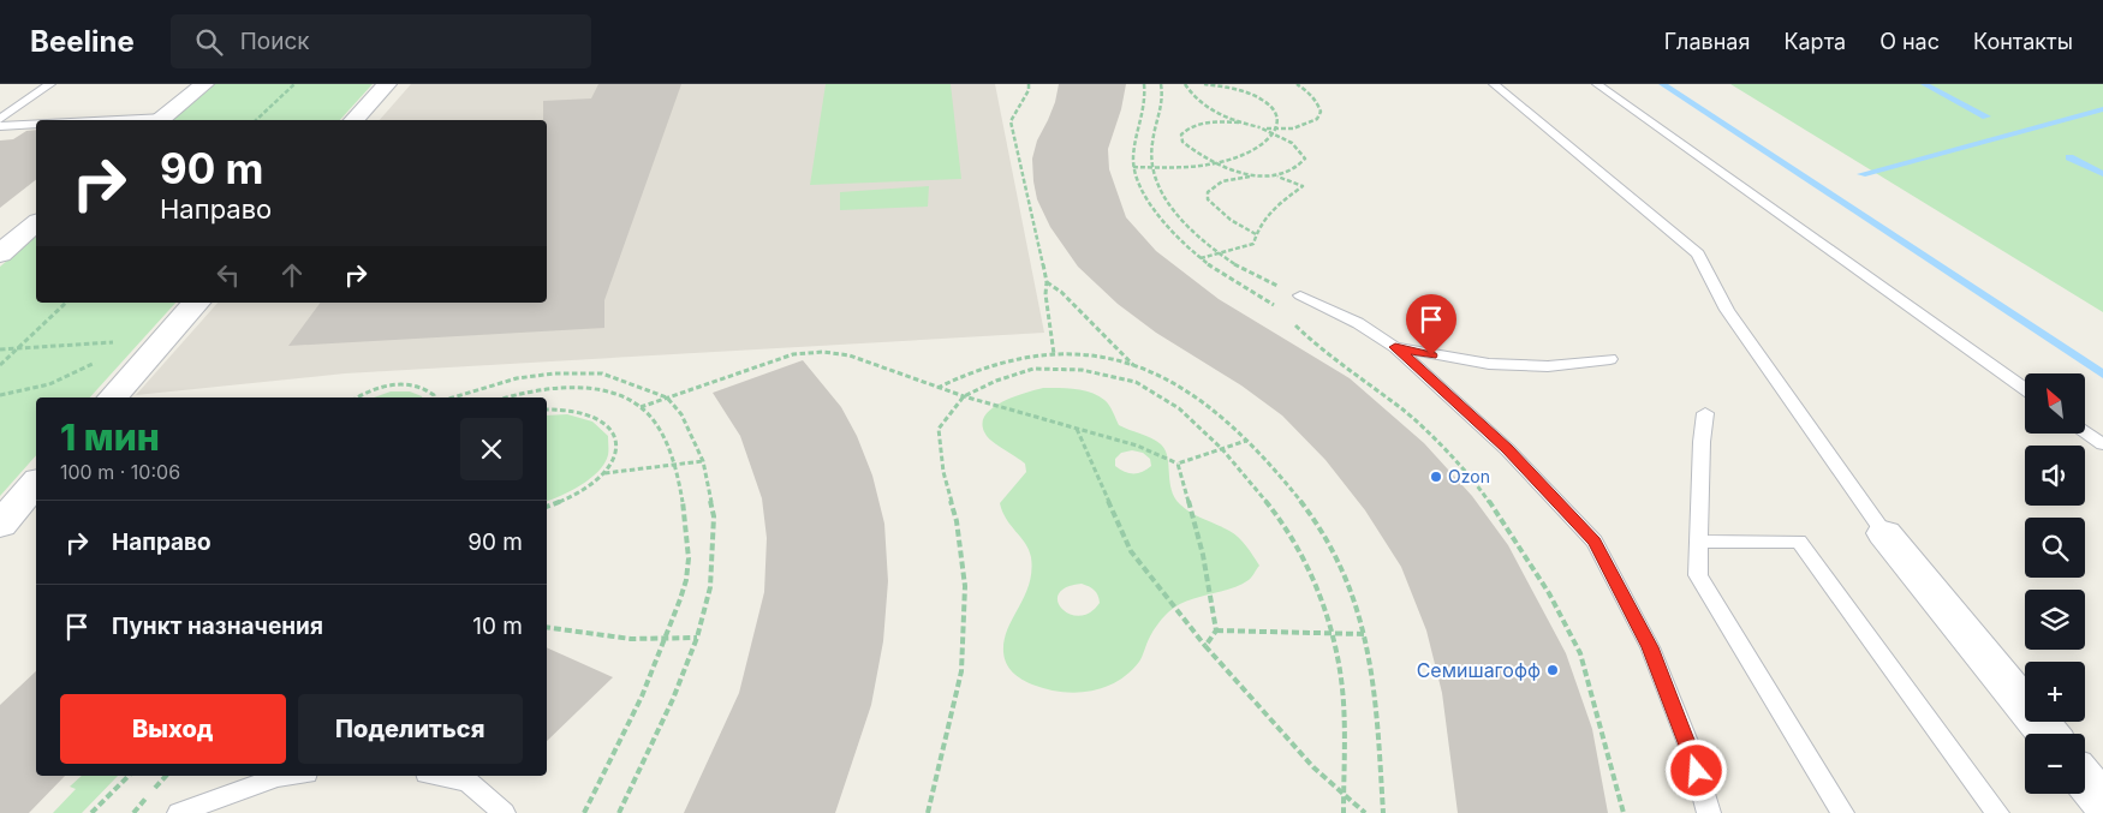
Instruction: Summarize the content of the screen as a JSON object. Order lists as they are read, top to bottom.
{
  "places": ["Ozon", "Семишагофф"],
  "north": "top left",
  "page": {
    "header": "Beeline",
    "search": "Поиск",
    "nav": [
      "Главная",
      "Карта",
      "О нас",
      "Контакты"
    ],
    "turn": ["90 m", "Направо"],
    "map_buttons": ["+", "−"],
    "heading": ["1 мин", "100 m · 10:06"],
    "list": [
      {
        "name": "Направо",
        "value": "90 m"
      },
      {
        "name": "Пункт назначения",
        "value": "10 m"
      }
    ],
    "buttons": ["Выход", "Поделиться"]
  }
}
